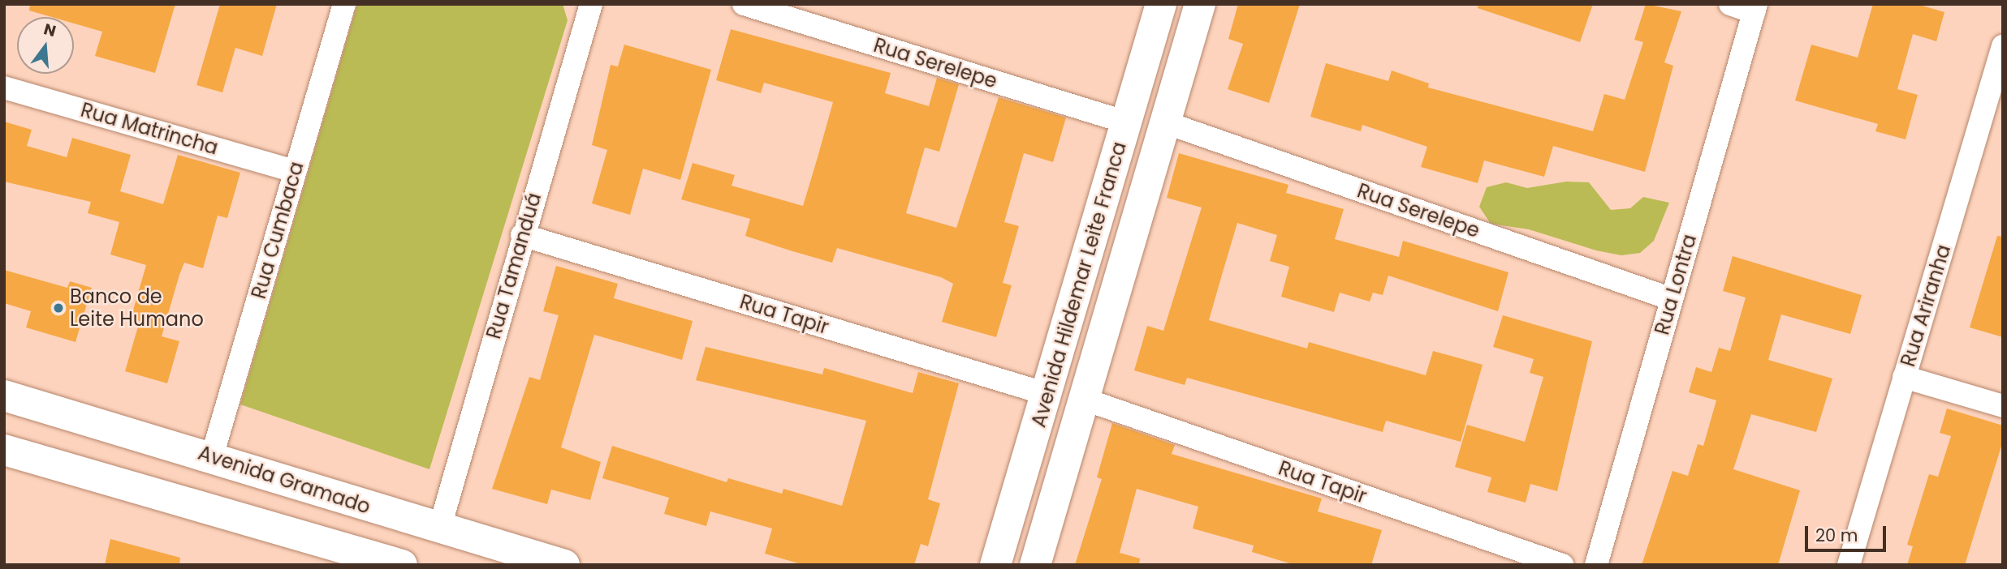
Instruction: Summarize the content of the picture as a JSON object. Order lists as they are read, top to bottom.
{
  "streets": {
    "street": [
      "Rua Serelepe",
      "Rua Matrincha",
      "Rua Cumbaca",
      "Rua Tamanduá",
      "Avenida Hildemar Leite Franca",
      "Rua Lontra",
      "Rua Ariranha",
      "Rua Tapir",
      "Avenida Gramado"
    ]
  },
  "crossings": [
    ["Rua Serelepe", "Avenida Hildemar Leite Franca"],
    ["Rua Serelepe", "Rua Lontra"],
    ["Rua Matrincha", "Rua Cumbaca"],
    ["Rua Cumbaca", "Avenida Gramado"],
    ["Rua Tamanduá", "Rua Tapir"],
    ["Rua Tamanduá", "Avenida Gramado"],
    ["Avenida Hildemar Leite Franca", "Rua Tapir"]
  ],
  "places": ["Banco de Leite Humano"],
  "scale_bar": "20 m",
  "north": "top"
}
